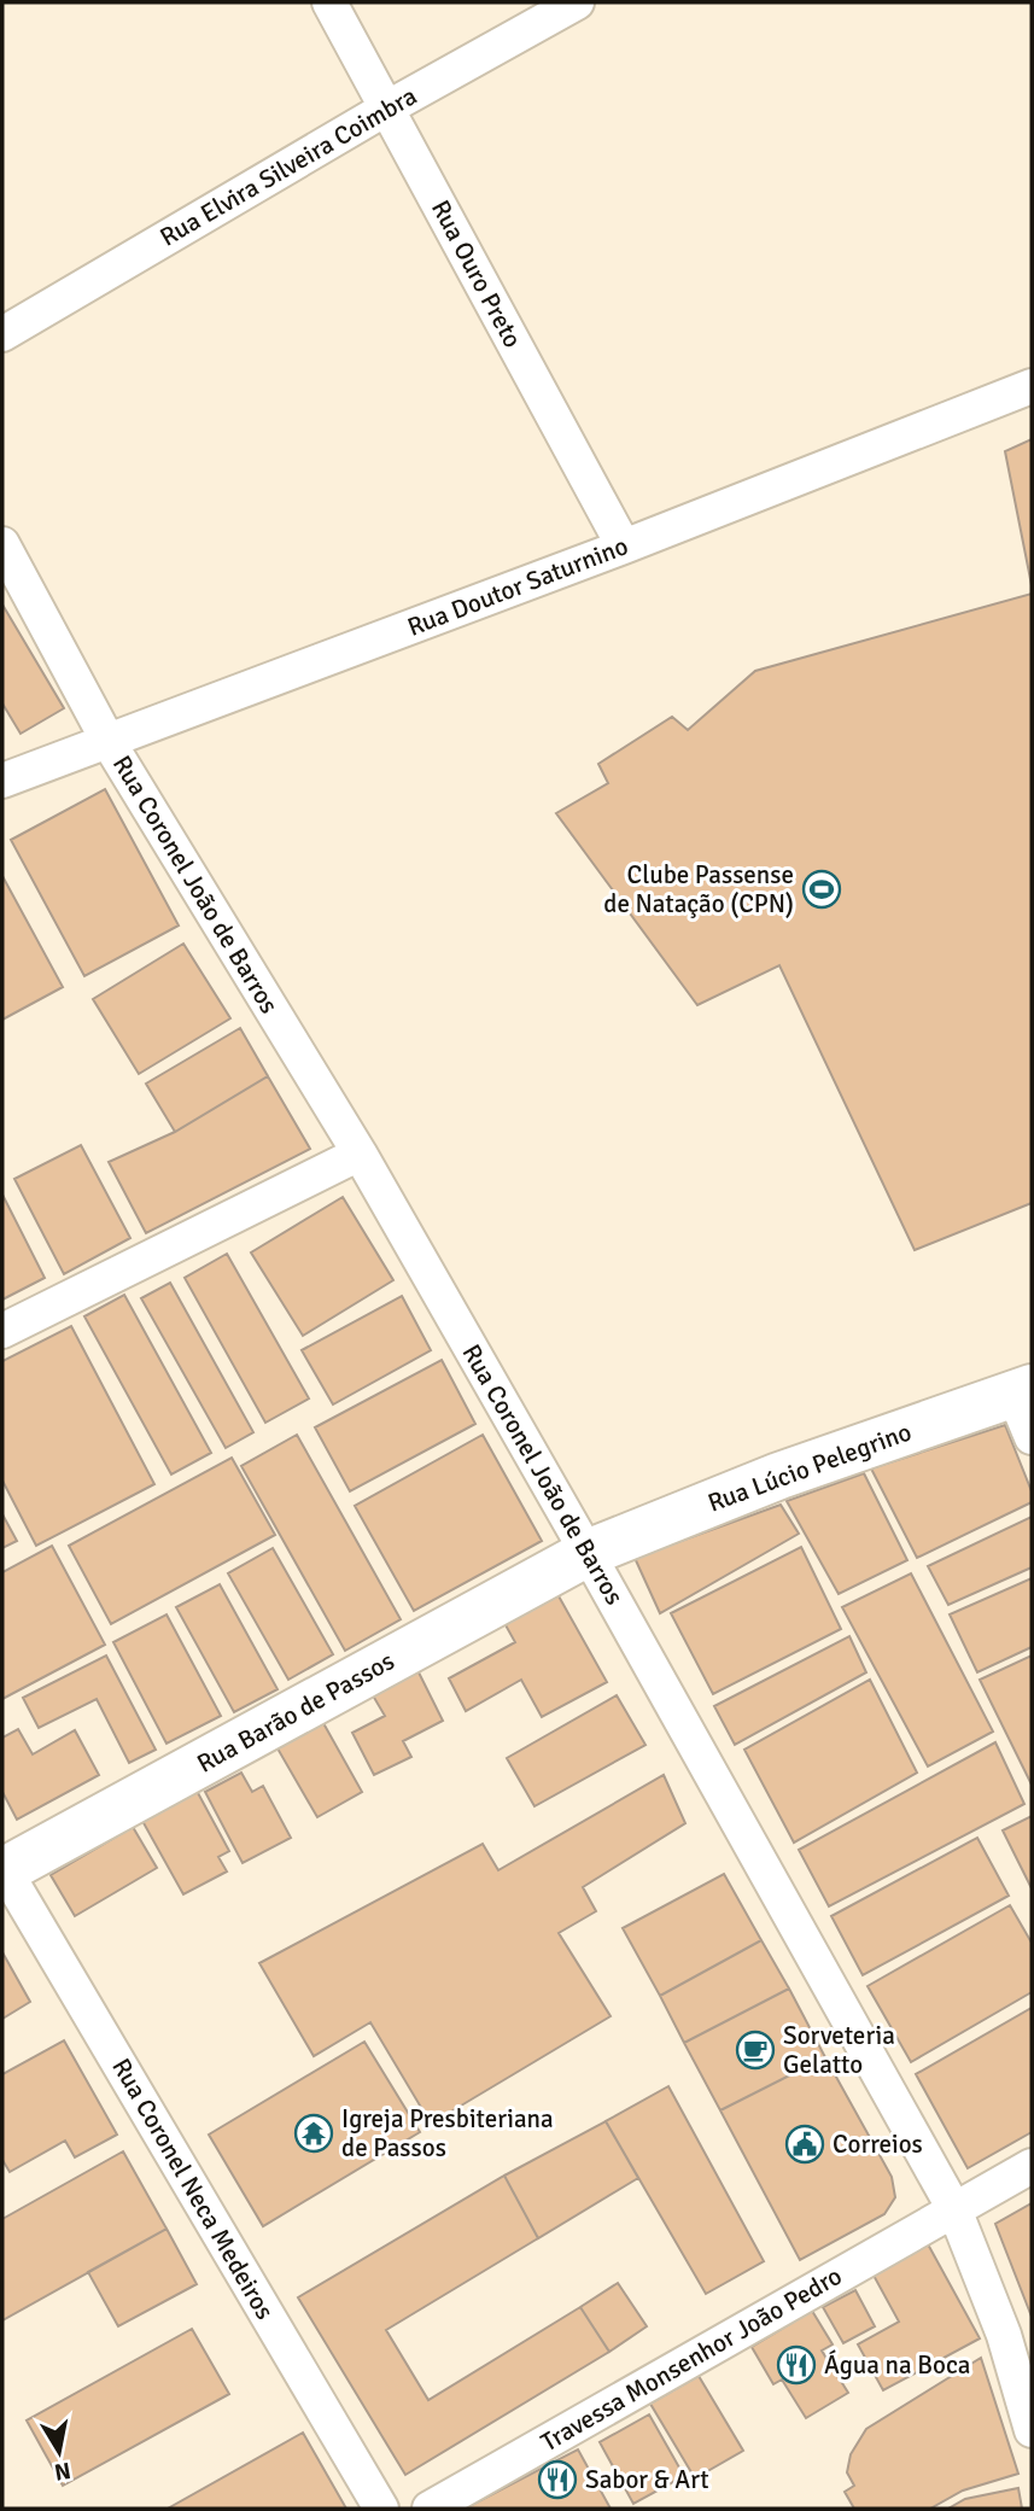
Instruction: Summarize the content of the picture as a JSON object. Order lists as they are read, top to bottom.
{
  "streets": {
    "main road": ["Rua Lúcio Pelegrino", "Rua Barão de Passos"],
    "street": [
      "Rua Elvira Silveira Coimbra",
      "Rua Ouro Preto",
      "Rua Doutor Saturnino",
      "Rua Coronel João de Barros",
      "Rua Coronel Neca Medeiros",
      "Travessa Monsenhor João Pedro"
    ]
  },
  "crossings": [
    ["Rua Elvira Silveira Coimbra", "Rua Ouro Preto"],
    ["Rua Ouro Preto", "Rua Doutor Saturnino"],
    ["Rua Doutor Saturnino", "Rua Coronel João de Barros"],
    ["Rua Coronel João de Barros", "Rua Lúcio Pelegrino"],
    ["Rua Coronel João de Barros", "Rua Barão de Passos"],
    ["Rua Coronel João de Barros", "Travessa Monsenhor João Pedro"],
    ["Rua Lúcio Pelegrino", "Rua Barão de Passos"],
    ["Rua Barão de Passos", "Rua Coronel Neca Medeiros"]
  ],
  "places": {
    "sports": ["Clube Passense de Natação (CPN)"],
    "cafe": ["Sorveteria Gelatto"],
    "temple": ["Igreja Presbiteriana de Passos"],
    "public building": ["Correios"],
    "restaurant": ["Água na Boca", "Sabor & Art"]
  },
  "north": "bottom"
}
